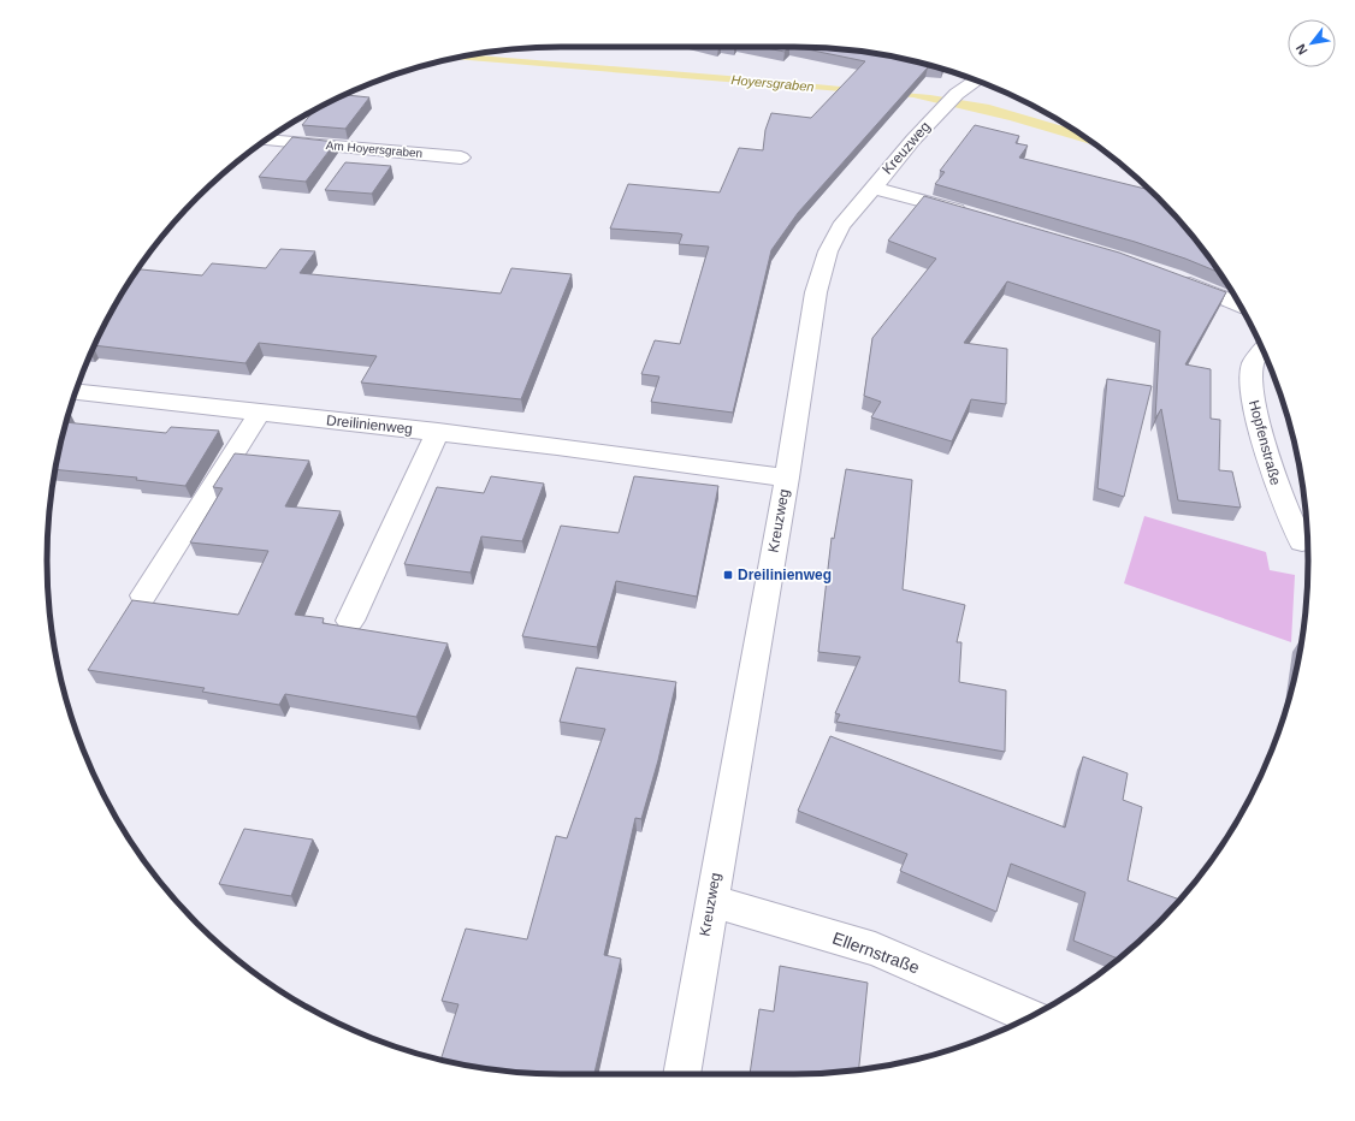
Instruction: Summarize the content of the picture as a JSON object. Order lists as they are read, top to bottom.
{
  "streets": {
    "street": [
      "Kreuzweg",
      "Am Hoyersgraben",
      "Dreilinienweg",
      "Hopfenstraße",
      "Ellernstraße"
    ]
  },
  "crossings": [
    ["Kreuzweg", "Dreilinienweg"],
    ["Kreuzweg", "Ellernstraße"]
  ],
  "water": ["Hoyersgraben"],
  "places": {
    "transit": ["Dreilinienweg"]
  },
  "north": "bottom left"
}
